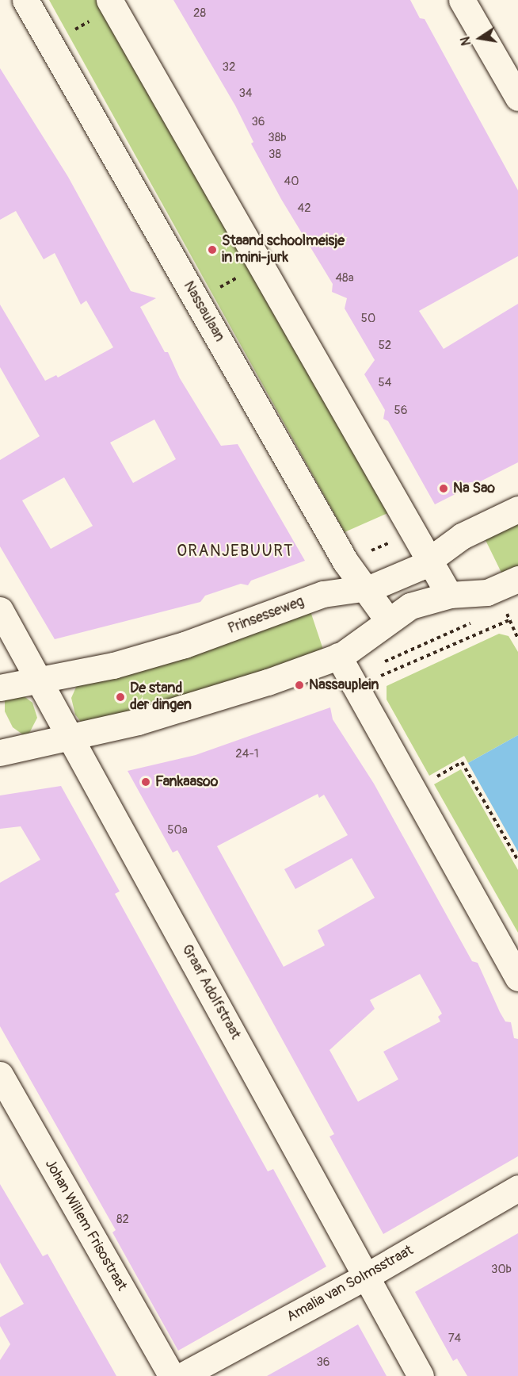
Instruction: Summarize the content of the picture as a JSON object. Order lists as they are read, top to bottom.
{
  "streets": {
    "street": [
      "Nassaulaan",
      "Prinsesseweg",
      "Graaf Adolfstraat",
      "Johan Willem Frisostraat",
      "Amalia van Solmsstraat"
    ]
  },
  "crossings": [
    ["Nassaulaan", "Prinsesseweg"],
    ["Prinsesseweg", "Graaf Adolfstraat"],
    ["Graaf Adolfstraat", "Amalia van Solmsstraat"]
  ],
  "districts": ["ORANJEBUURT"],
  "places": [
    "Staand schoolmeisje in mini-jurk",
    "Na Sao",
    "Nassauplein",
    "De stand der dingen",
    "Fankaasoo"
  ],
  "house_numbers": [
    "28",
    "32",
    "34",
    "36",
    "38b",
    "38",
    "40",
    "42",
    "48a",
    "50",
    "52",
    "54",
    "56",
    "24-1",
    "50a",
    "82",
    "30b",
    "74",
    "36"
  ],
  "north": "left"
}
